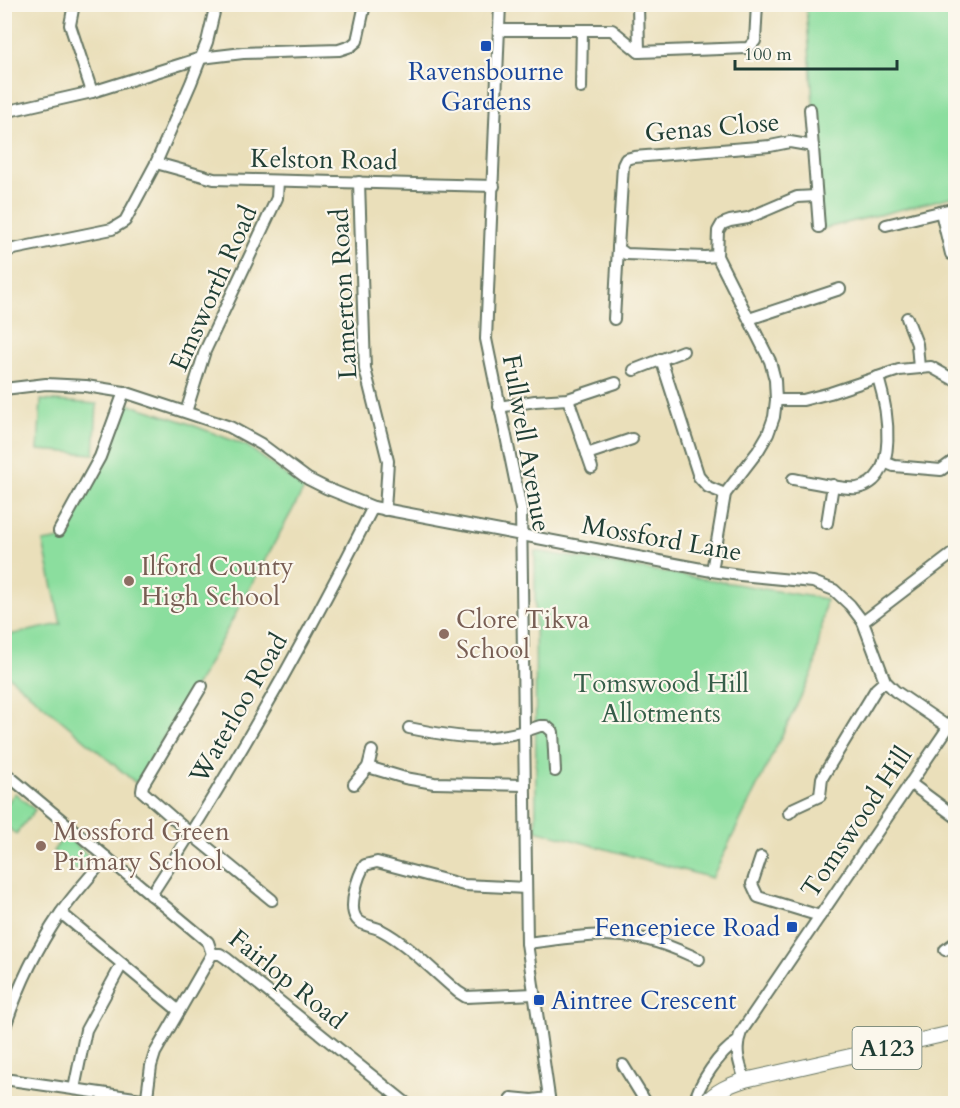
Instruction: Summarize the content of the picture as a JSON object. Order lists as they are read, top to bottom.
{
  "streets": {
    "main road": ["A123"],
    "street": [
      "Genas Close",
      "Kelston Road",
      "Emsworth Road",
      "Lamerton Road",
      "Fullwell Avenue",
      "Mossford Lane",
      "Waterloo Road",
      "Tomswood Hill",
      "Fairlop Road"
    ]
  },
  "crossings": [
    ["Kelston Road", "Emsworth Road"],
    ["Kelston Road", "Lamerton Road"],
    ["Kelston Road", "Fullwell Avenue"],
    ["Emsworth Road", "Mossford Lane"],
    ["Lamerton Road", "Mossford Lane"],
    ["Fullwell Avenue", "Mossford Lane"],
    ["Mossford Lane", "Waterloo Road"],
    ["Waterloo Road", "Fairlop Road"]
  ],
  "parks": ["Tomswood Hill Allotments"],
  "places": {
    "transit": ["Ravensbourne Gardens", "Fencepiece Road", "Aintree Crescent"],
    "other": ["Ilford County High School", "Clore Tikva School", "Mossford Green Primary School"]
  },
  "scale_bar": "100 m"
}
